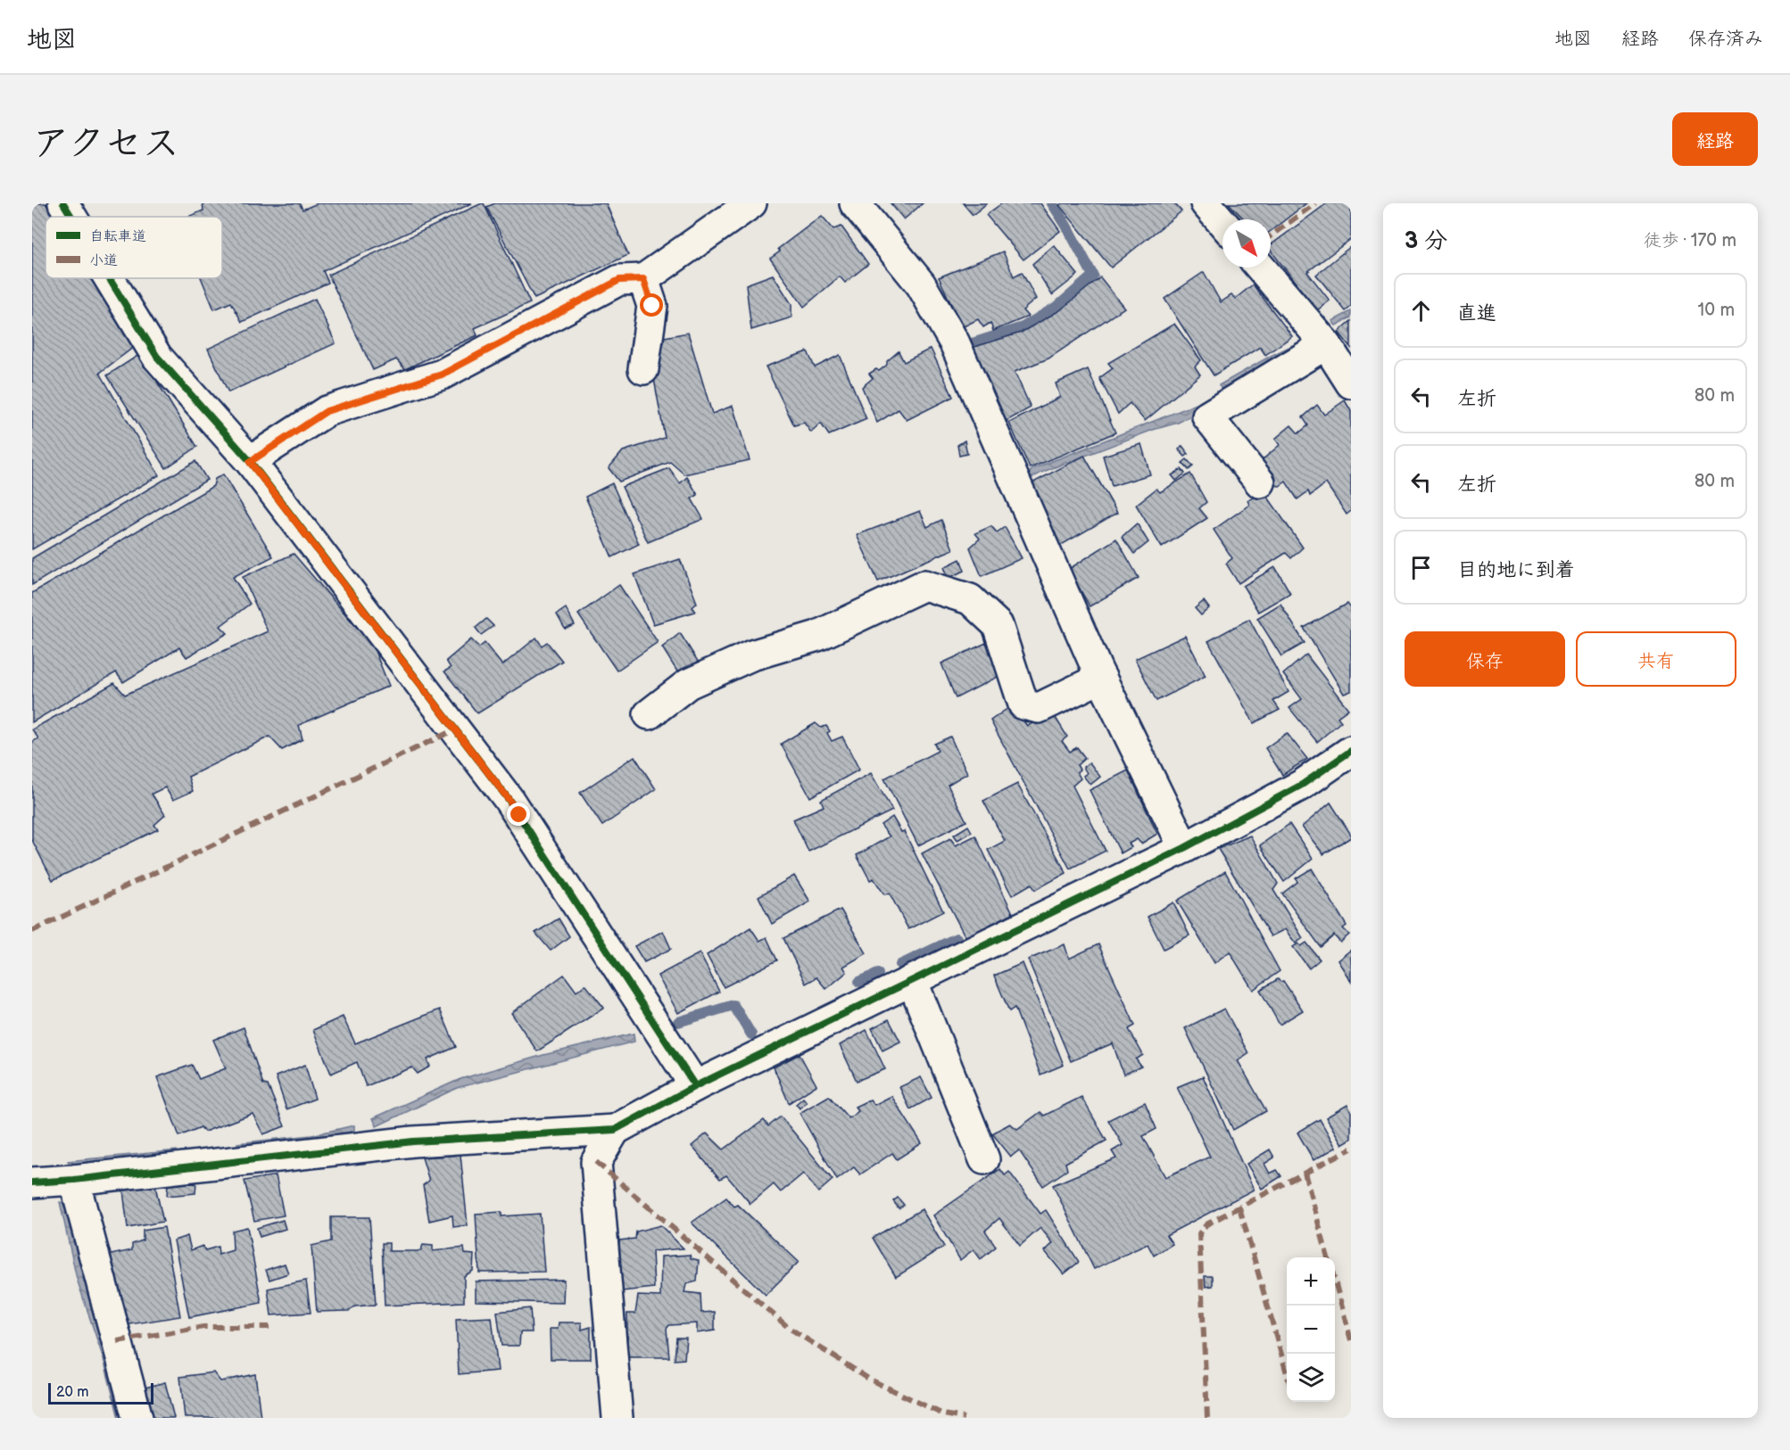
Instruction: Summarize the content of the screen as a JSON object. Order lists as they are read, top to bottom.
{
  "legend": ["自転車道", "小道"],
  "scale_bar": "20 m",
  "north": "bottom right",
  "page": {
    "header": "地図",
    "nav": ["地図", "経路", "保存済み"],
    "title": "アクセス",
    "buttons": [
      "経路",
      ["保存", "共有"]
    ],
    "heading": ["3 分", "徒歩 · 170 m"],
    "list": [
      ["直進", "10 m"],
      ["左折", "80 m"],
      ["左折", "80 m"],
      "目的地に到着"
    ],
    "map_buttons": ["+", "−"],
    "scale": "20 m"
  }
}
